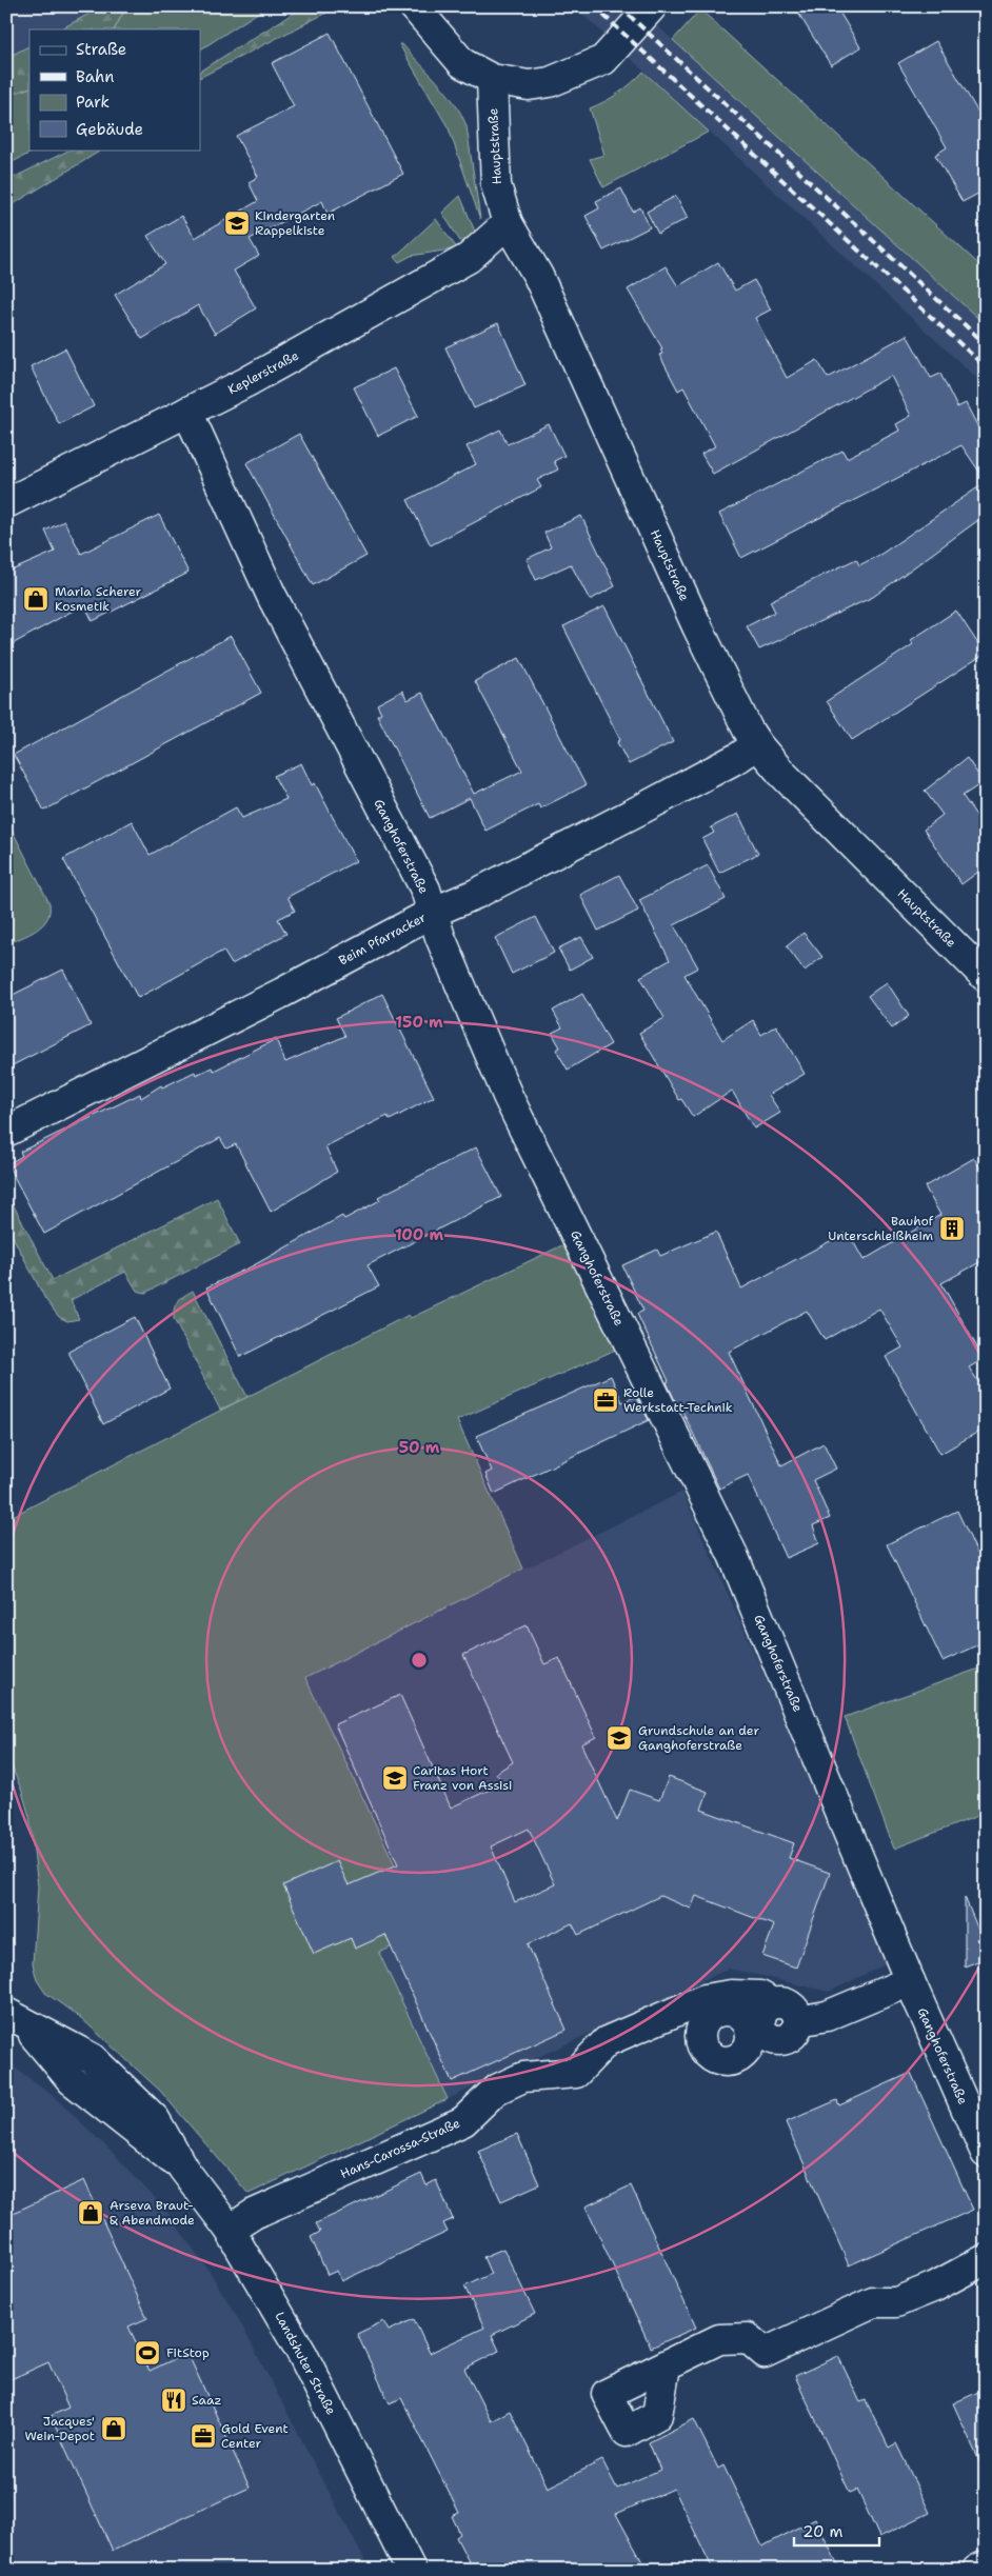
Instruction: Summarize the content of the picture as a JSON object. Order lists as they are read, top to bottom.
{
  "streets": {
    "street": [
      "Hauptstraße",
      "Keplerstraße",
      "Ganghoferstraße",
      "Beim Pfarracker",
      "Hans-Carossa-Straße",
      "Landshuter Straße"
    ]
  },
  "crossings": [
    ["Hauptstraße", "Keplerstraße"],
    ["Hauptstraße", "Beim Pfarracker"],
    ["Keplerstraße", "Ganghoferstraße"],
    ["Ganghoferstraße", "Beim Pfarracker"],
    ["Ganghoferstraße", "Hans-Carossa-Straße"],
    ["Hans-Carossa-Straße", "Landshuter Straße"]
  ],
  "places": {
    "school or university": ["Kindergarten Rappelkiste", "Grundschule an der Ganghoferstraße", "Caritas Hort Franz von Assisi"],
    "shop": ["Maria Scherer Kosmetik", "Arseva Braut- & Abendmode", "Jacques' Wein-Depot"],
    "building": ["Bauhof Unterschleißheim"],
    "office": ["Rolle Werkstatt-Technik", "Gold Event Center"],
    "sports": ["FitStop"],
    "restaurant": ["Saaz"]
  },
  "legend": [
    "Straße",
    "Bahn",
    "Park",
    "Gebäude"
  ],
  "scale_bar": "20 m",
  "rings": ["150 m", "100 m", "50 m"]
}
